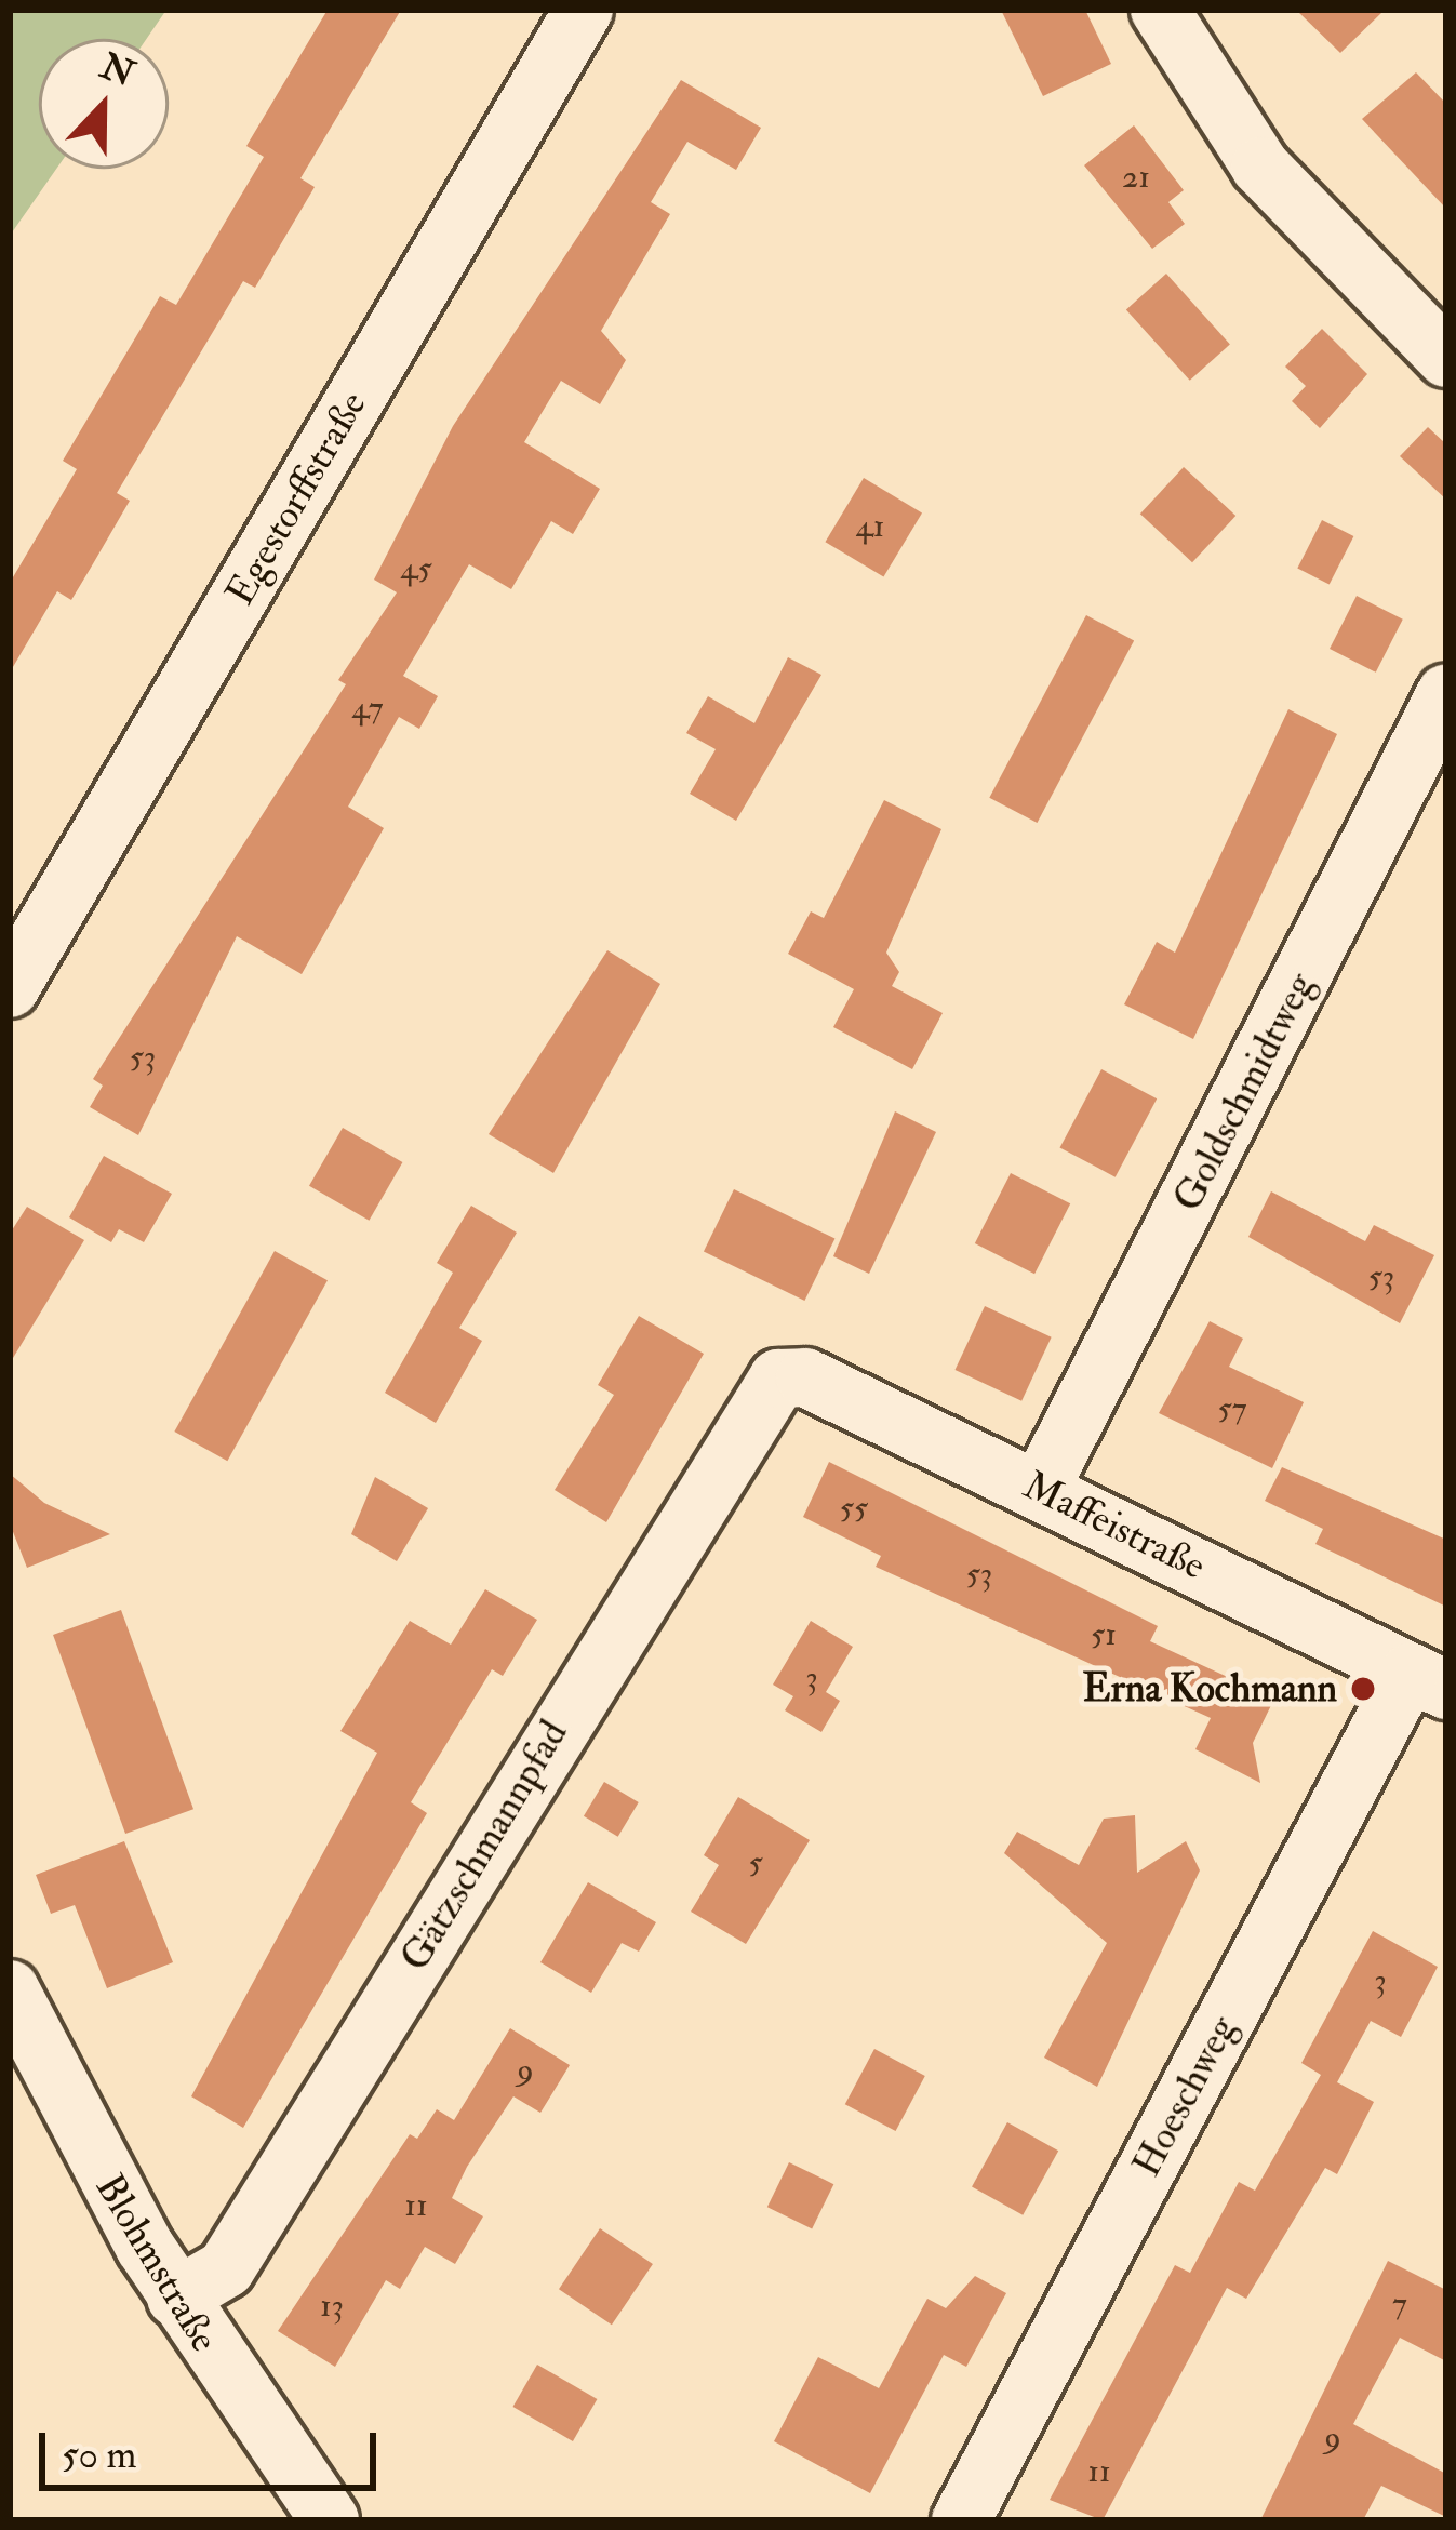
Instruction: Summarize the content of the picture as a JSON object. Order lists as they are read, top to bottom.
{
  "streets": {
    "street": [
      "Egestorffstraße",
      "Goldschmidtweg",
      "Maffeistraße",
      "Gätzschmannpfad",
      "Hoeschweg",
      "Blohmstraße"
    ]
  },
  "crossings": [
    ["Goldschmidtweg", "Maffeistraße"],
    ["Maffeistraße", "Gätzschmannpfad"],
    ["Maffeistraße", "Hoeschweg"],
    ["Gätzschmannpfad", "Blohmstraße"]
  ],
  "places": ["Erna Kochmann"],
  "house_numbers": [
    "21",
    "41",
    "45",
    "47",
    "53",
    "53",
    "57",
    "55",
    "53",
    "51",
    "3",
    "5",
    "3",
    "9",
    "11",
    "7",
    "13",
    "9",
    "11"
  ],
  "scale_bar": "50 m",
  "north": "top"
}
